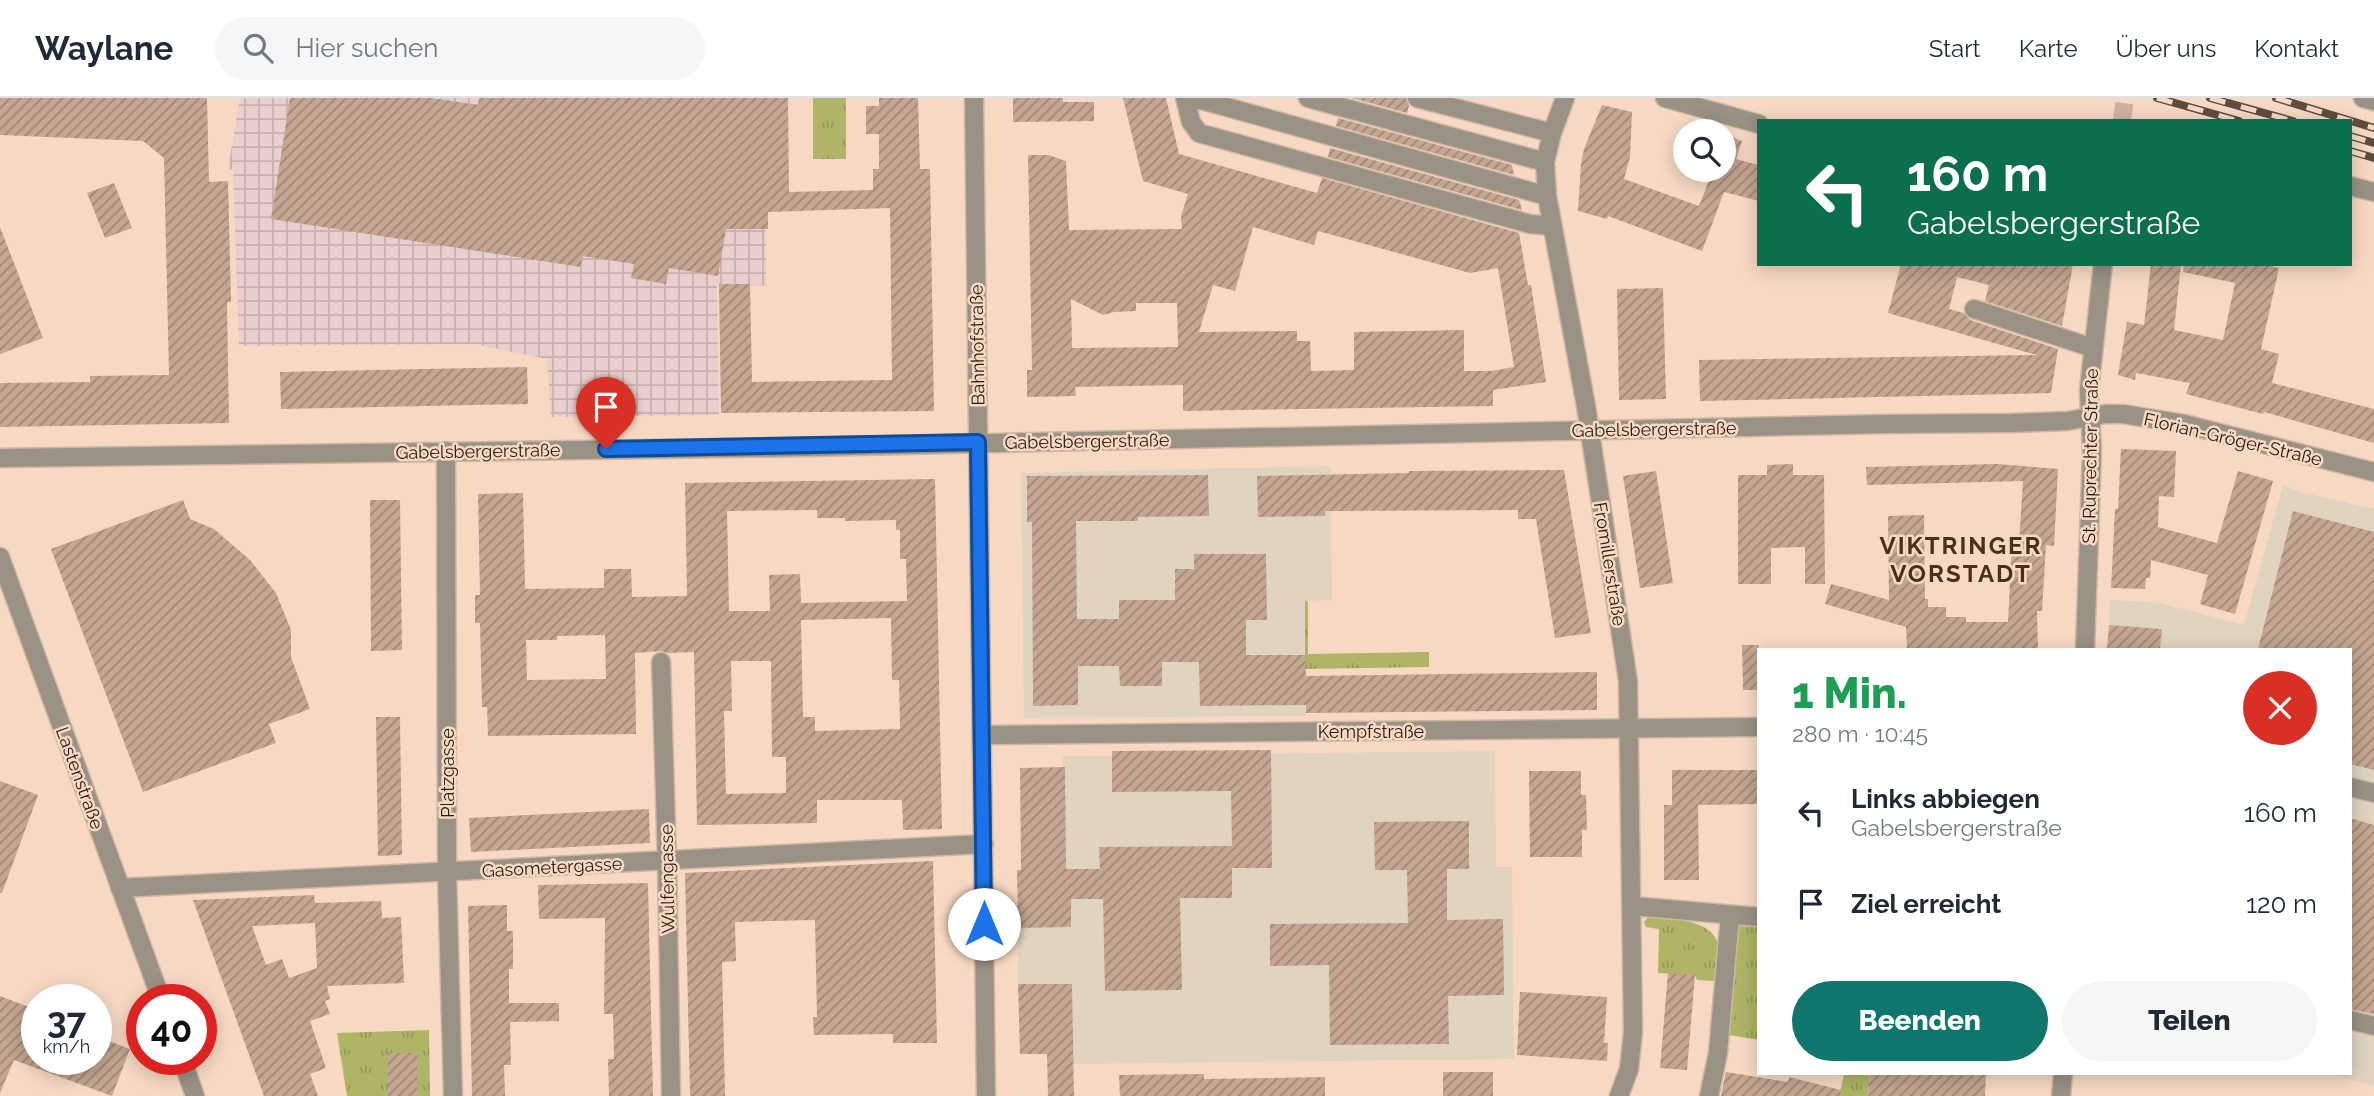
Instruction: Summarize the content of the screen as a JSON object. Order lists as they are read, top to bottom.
{
  "streets": {
    "street": [
      "Bahnhofstraße",
      "Gabelsbergerstraße",
      "Florian-Gröger-Straße",
      "St. Ruprechter Straße",
      "Fromillerstraße",
      "Kempfstraße",
      "Platzgasse",
      "Lastenstraße",
      "Gasometergasse",
      "Wulfengasse"
    ]
  },
  "crossings": [
    ["Bahnhofstraße", "Gabelsbergerstraße"],
    ["Bahnhofstraße", "Kempfstraße"],
    ["Bahnhofstraße", "Gasometergasse"],
    ["Gabelsbergerstraße", "Florian-Gröger-Straße"],
    ["Gabelsbergerstraße", "St. Ruprechter Straße"],
    ["Gabelsbergerstraße", "Fromillerstraße"],
    ["Gabelsbergerstraße", "Platzgasse"],
    ["Florian-Gröger-Straße", "St. Ruprechter Straße"],
    ["Fromillerstraße", "Kempfstraße"],
    ["Platzgasse", "Gasometergasse"],
    ["Lastenstraße", "Gasometergasse"],
    ["Gasometergasse", "Wulfengasse"]
  ],
  "districts": ["VIKTRINGER VORSTADT"],
  "page": {
    "header": "Waylane",
    "search": "Hier suchen",
    "nav": [
      "Start",
      "Karte",
      "Über uns",
      "Kontakt"
    ],
    "turn": ["160 m", "Gabelsbergerstraße"],
    "heading": ["1 Min.", "280 m · 10:45"],
    "list": [
      {
        "name": "Links abbiegen",
        "note": "Gabelsbergerstraße",
        "value": "160 m"
      },
      {
        "name": "Ziel erreicht",
        "value": "120 m"
      }
    ],
    "buttons": ["Beenden", "Teilen"],
    "speed": "37 km/h",
    "limit": "40"
  }
}
